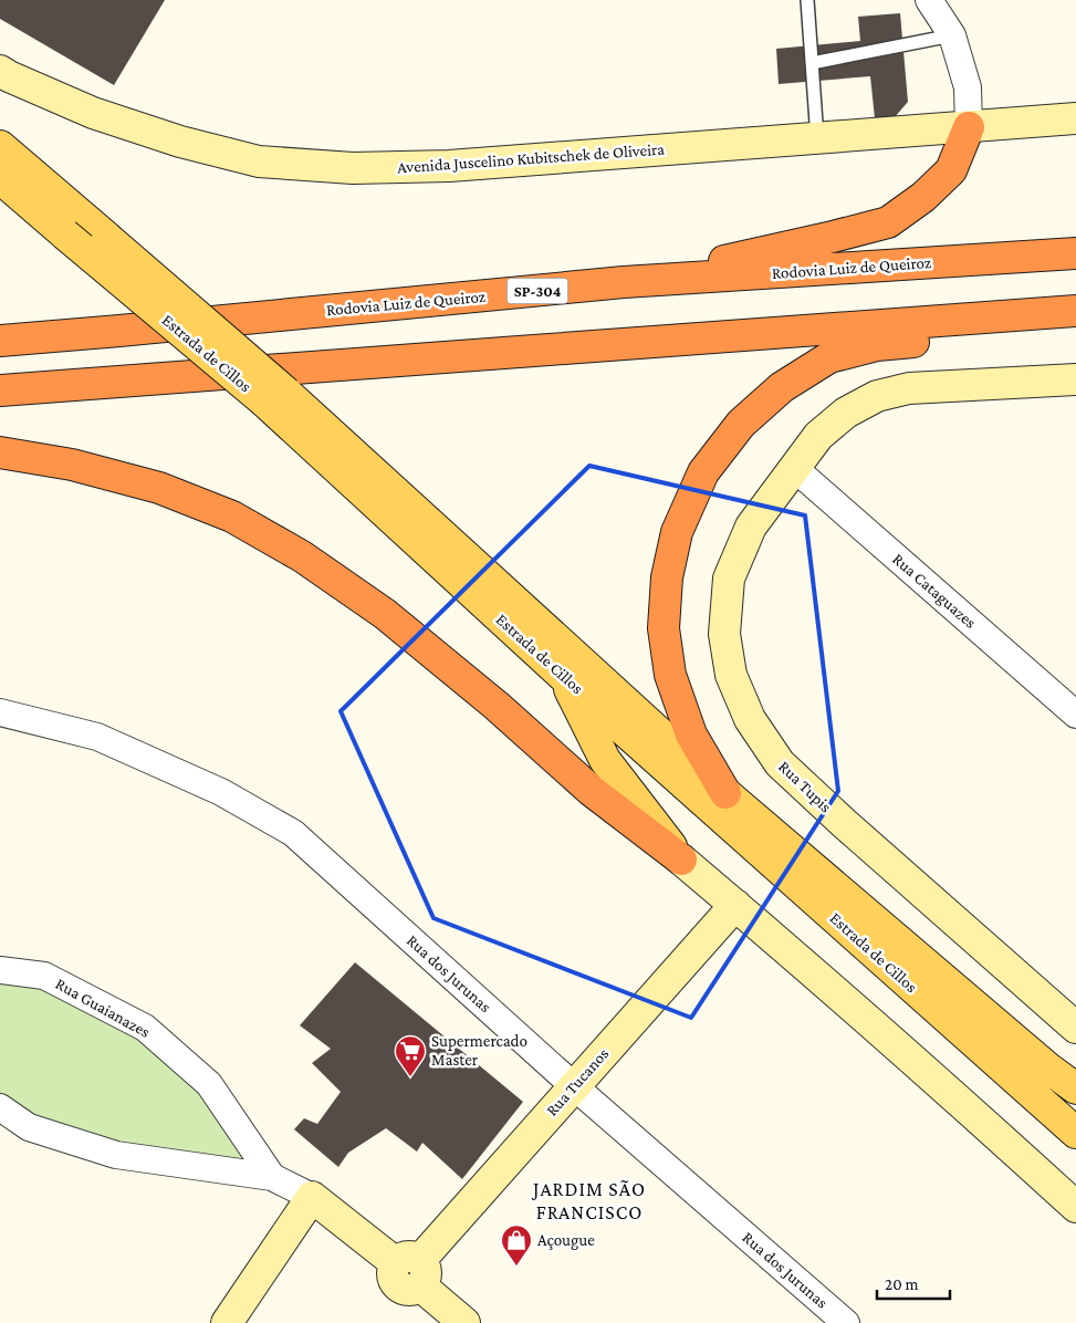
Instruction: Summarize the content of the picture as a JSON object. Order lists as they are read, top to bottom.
{
  "streets": {
    "highway": ["Rodovia Luiz de Queiroz", "SP-304"],
    "main road": [
      "Avenida Juscelino Kubitschek de Oliveira",
      "Estrada de Cillos",
      "Rua Tupis",
      "Rua Tucanos"
    ],
    "street": ["Rua Cataguazes", "Rua dos Jurunas", "Rua Guaianazes"]
  },
  "crossings": [
    ["Rua Cataguazes", "Rua Tupis"],
    ["Rua dos Jurunas", "Rua Tucanos"]
  ],
  "districts": ["JARDIM SÃO FRANCISCO"],
  "places": {
    "supermarket": ["Supermercado Master"],
    "shop": ["Açougue"]
  },
  "scale_bar": "20 m"
}
